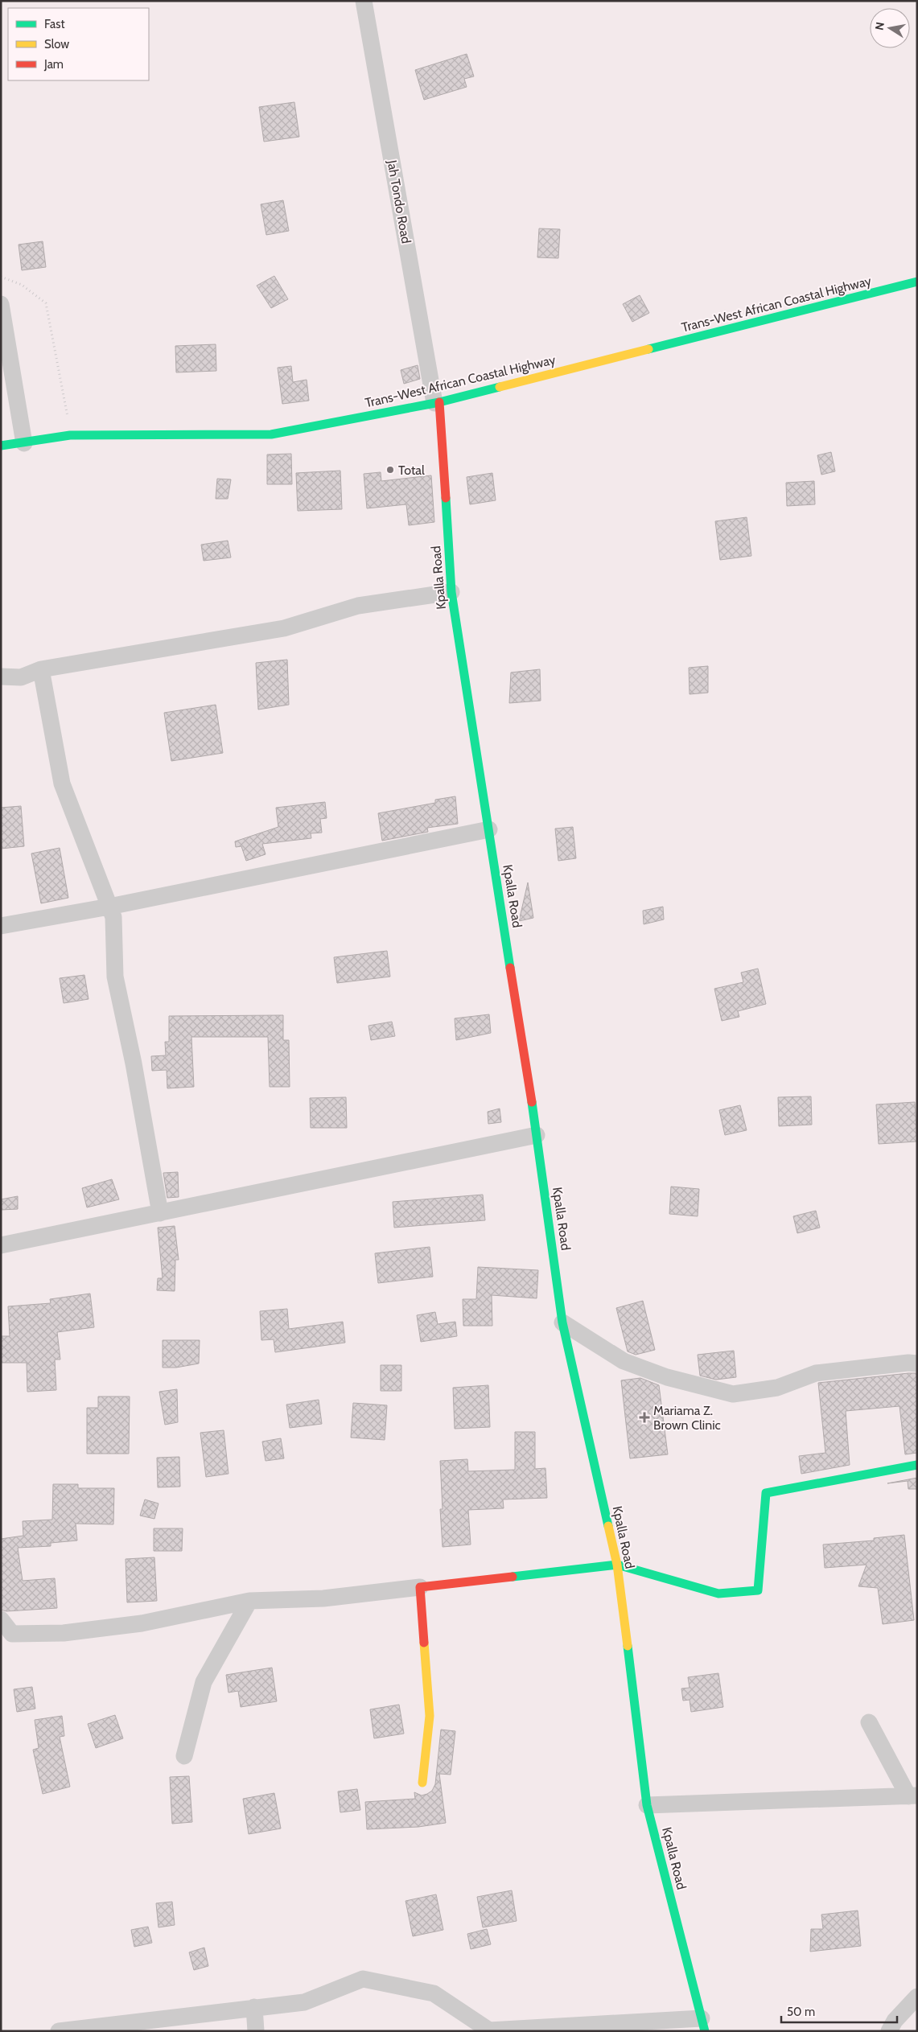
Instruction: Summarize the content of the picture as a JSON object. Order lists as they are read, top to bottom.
{
  "streets": {
    "main road": ["Trans-West African Coastal Highway", "Kpalla Road"],
    "street": ["Jah Tondo Road"]
  },
  "crossings": [
    ["Jah Tondo Road", "Trans-West African Coastal Highway"],
    ["Jah Tondo Road", "Kpalla Road"],
    ["Trans-West African Coastal Highway", "Kpalla Road"]
  ],
  "places": {
    "other": ["Total"],
    "health": ["Mariama Z. Brown Clinic"]
  },
  "legend": ["Fast", "Slow", "Jam"],
  "scale_bar": "50 m",
  "north": "left"
}
